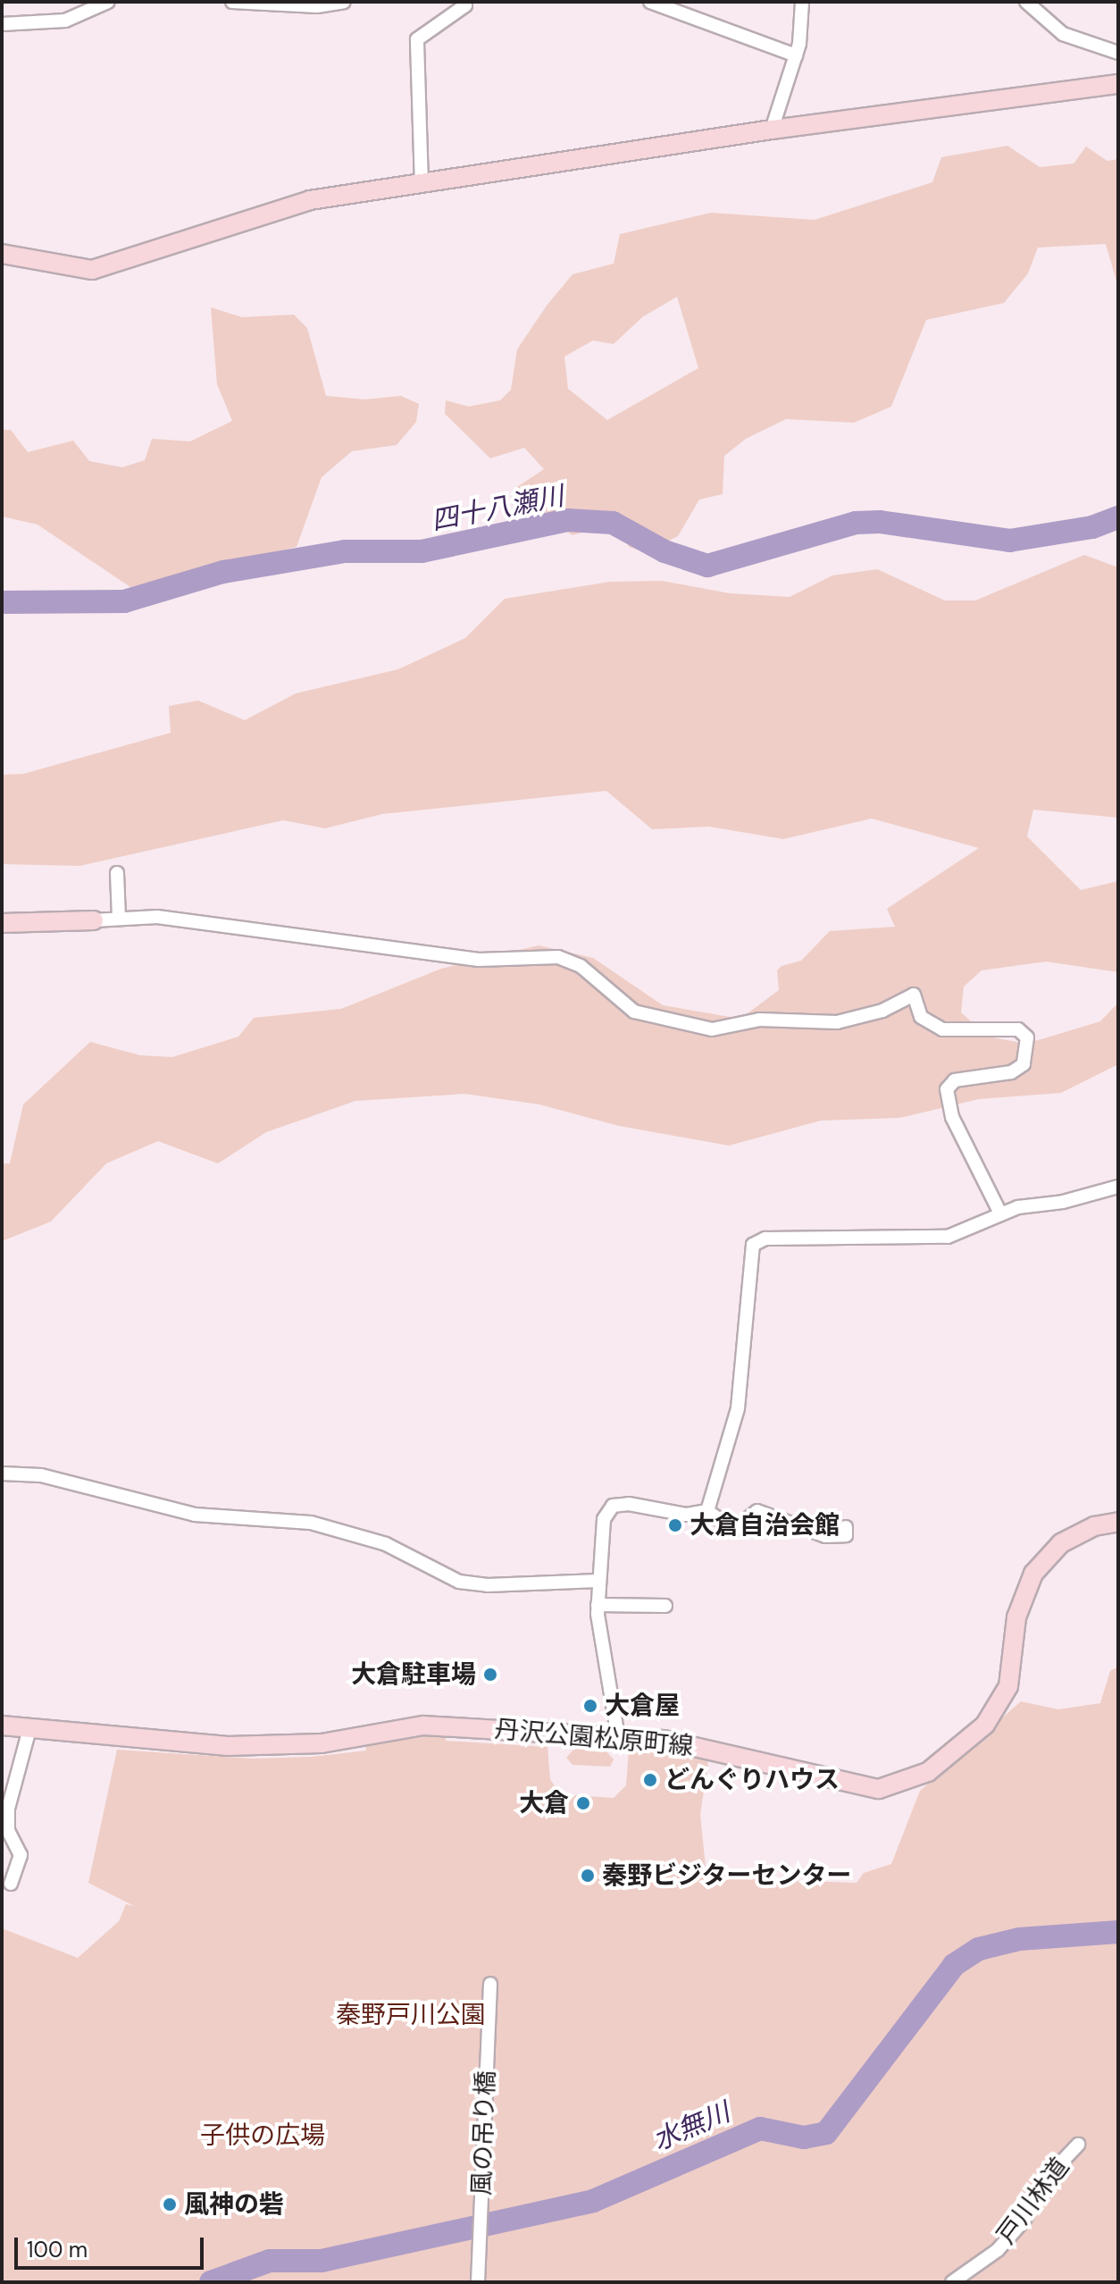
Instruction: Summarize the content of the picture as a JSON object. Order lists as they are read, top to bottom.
{
  "streets": {
    "main road": ["丹沢公園松原町線"],
    "street": ["風の吊り橋", "戸川林道"]
  },
  "water": ["四十八瀬川", "水無川"],
  "parks": ["秦野戸川公園", "子供の広場"],
  "places": [
    "大倉自治会館",
    "大倉駐車場",
    "大倉屋",
    "どんぐりハウス",
    "大倉",
    "秦野ビジターセンター",
    "風神の砦"
  ],
  "scale_bar": "100 m"
}
